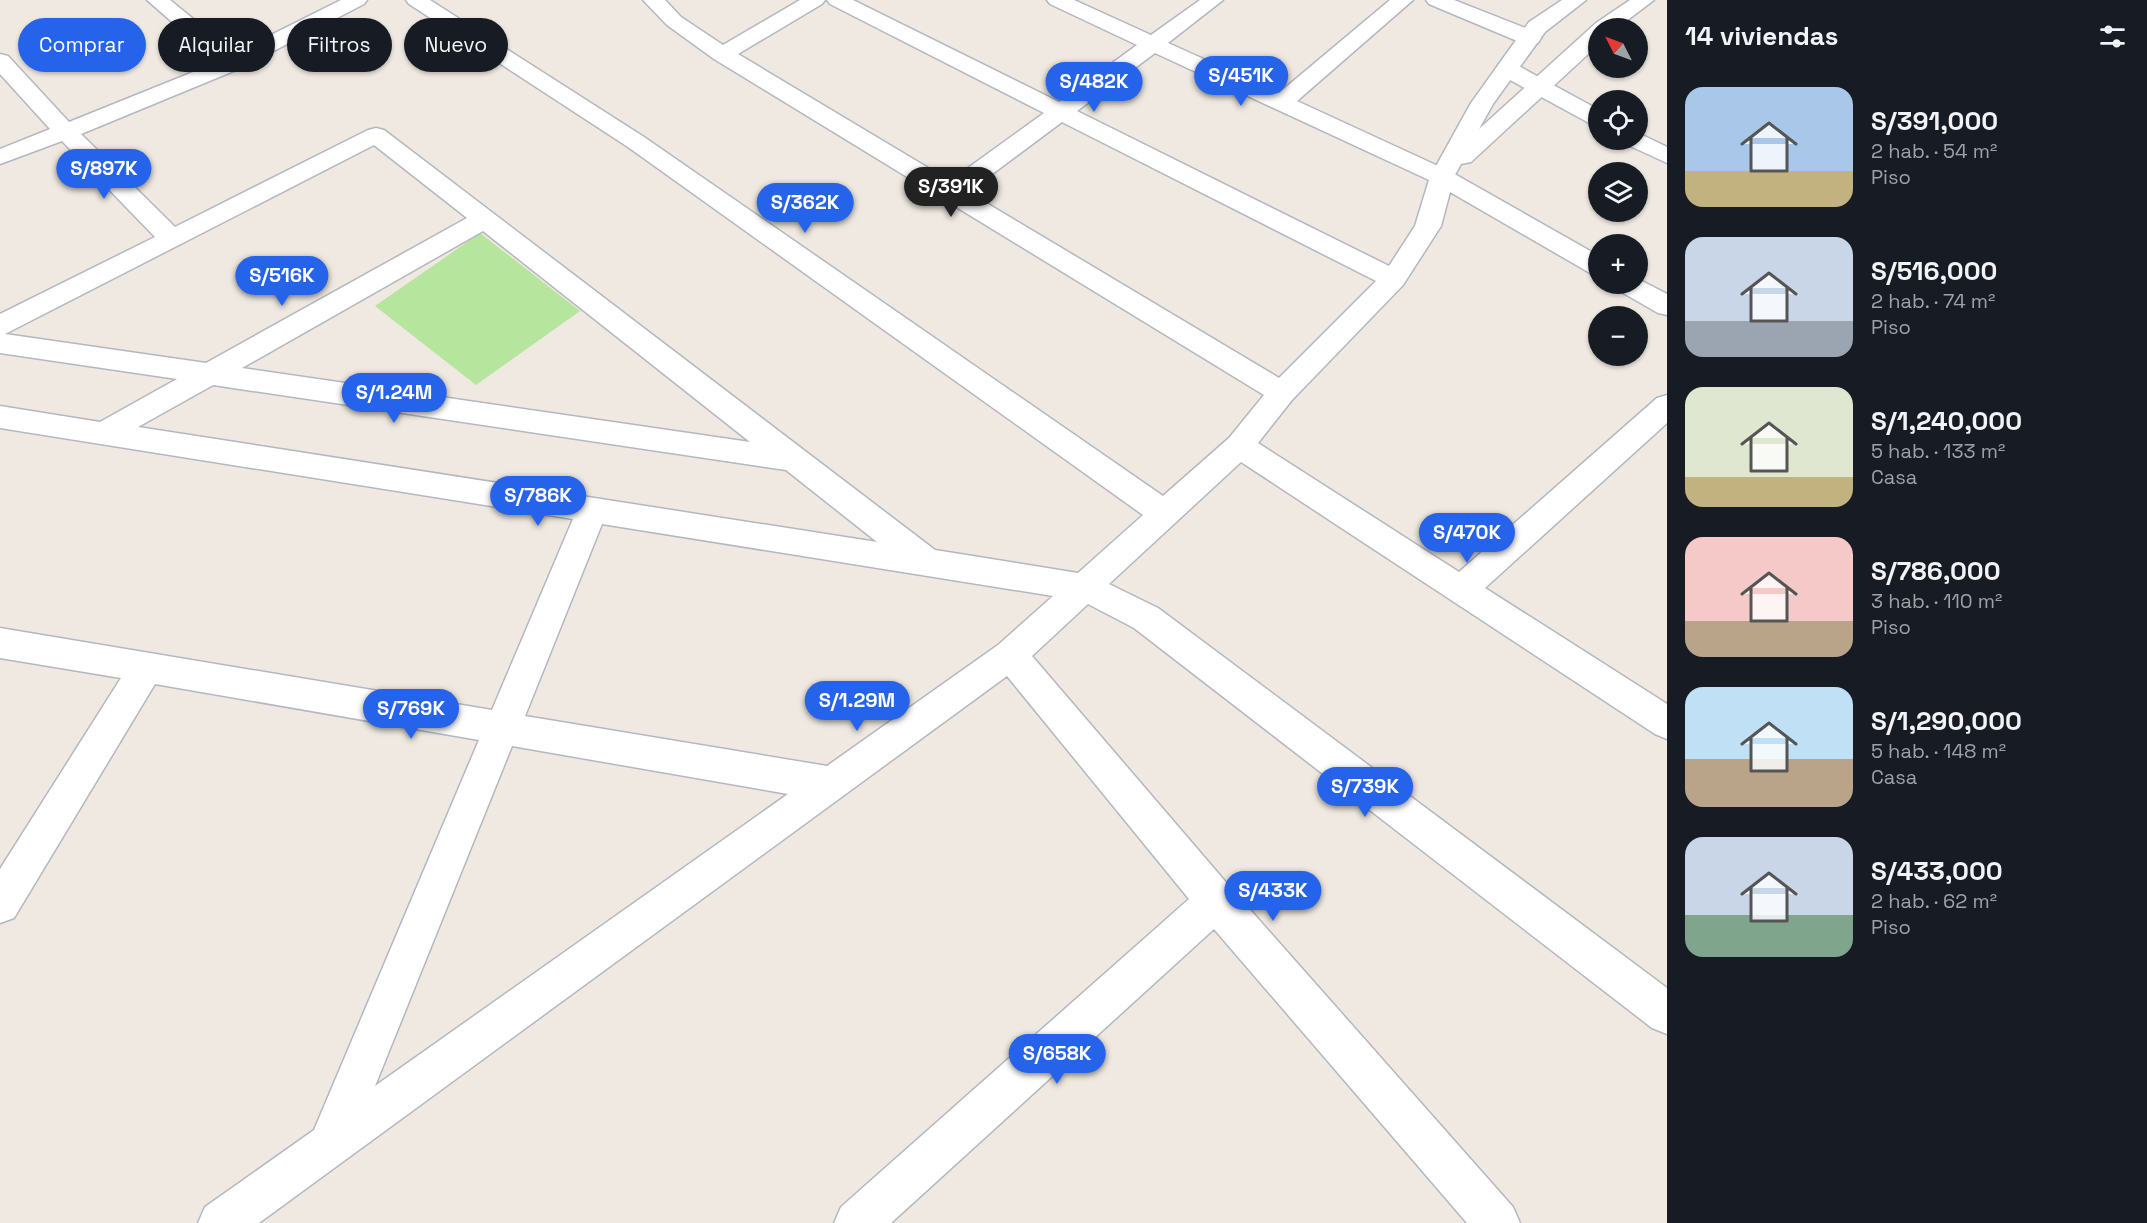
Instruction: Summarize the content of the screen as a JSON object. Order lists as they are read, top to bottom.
{
  "north": "top left",
  "page": {
    "heading": "14 viviendas",
    "map_buttons": ["+", "−"],
    "chip": [
      "Comprar",
      "Alquilar",
      "Filtros",
      "Nuevo"
    ],
    "price": [
      "S/451K",
      "S/482K",
      "S/897K",
      "S/391K",
      "S/362K",
      "S/516K",
      "S/1.24M",
      "S/786K",
      "S/470K",
      "S/1.29M",
      "S/769K",
      "S/739K",
      "S/433K",
      "S/658K"
    ],
    "list": [
      {
        "name": "S/391,000",
        "note": "2 hab. · 54 m² · Piso"
      },
      {
        "name": "S/516,000",
        "note": "2 hab. · 74 m² · Piso"
      },
      {
        "name": "S/1,240,000",
        "note": "5 hab. · 133 m² · Casa"
      },
      {
        "name": "S/786,000",
        "note": "3 hab. · 110 m² · Piso"
      },
      {
        "name": "S/1,290,000",
        "note": "5 hab. · 148 m² · Casa"
      },
      {
        "name": "S/433,000",
        "note": "2 hab. · 62 m² · Piso"
      }
    ]
  }
}
